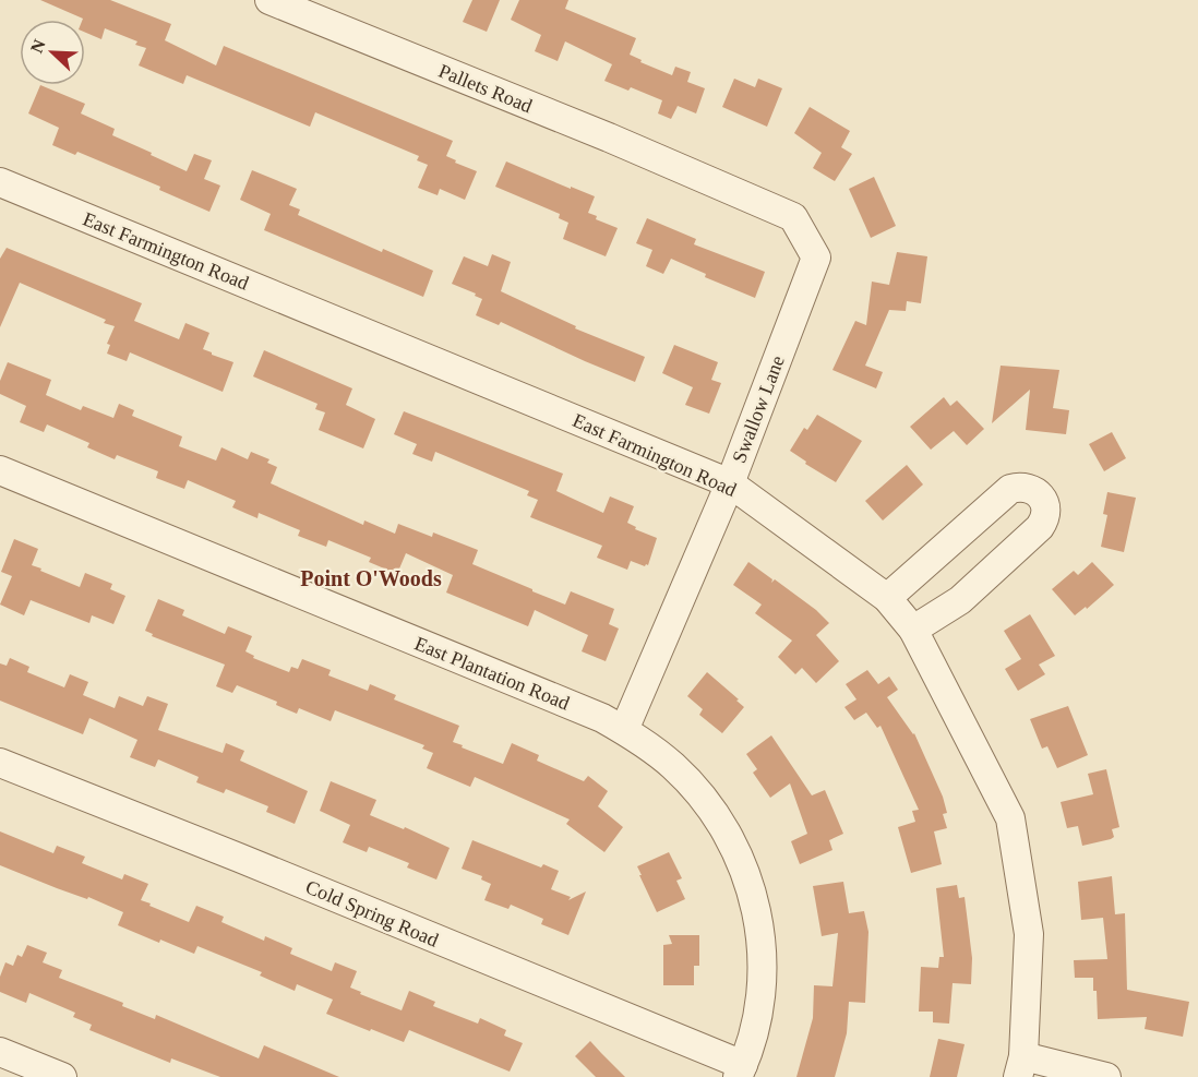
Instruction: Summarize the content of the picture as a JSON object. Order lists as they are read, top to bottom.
{
  "streets": {
    "street": [
      "Pallets Road",
      "East Farmington Road",
      "Swallow Lane",
      "East Plantation Road",
      "Cold Spring Road"
    ]
  },
  "crossings": [
    ["Pallets Road", "Swallow Lane"],
    ["East Farmington Road", "Swallow Lane"],
    ["Swallow Lane", "East Plantation Road"],
    ["East Plantation Road", "Cold Spring Road"]
  ],
  "districts": ["Point O'Woods"],
  "north": "top left"
}
